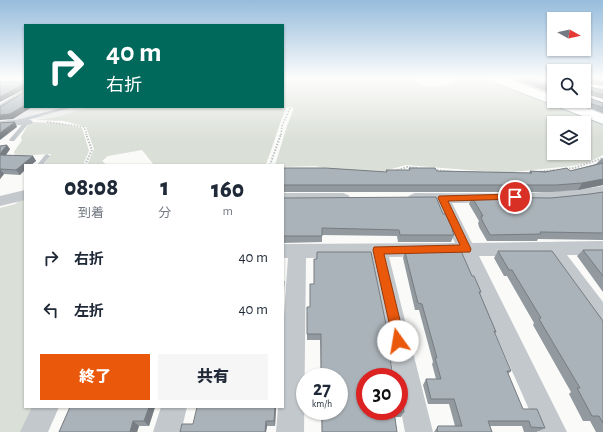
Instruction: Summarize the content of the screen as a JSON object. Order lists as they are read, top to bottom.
{
  "north": "right",
  "page": {
    "turn": ["40 m", "右折"],
    "eta": [
      "08:08",
      "到着",
      "1",
      "分",
      "160",
      "m"
    ],
    "list": [
      {
        "name": "右折",
        "value": "40 m"
      },
      {
        "name": "左折",
        "value": "40 m"
      }
    ],
    "buttons": ["終了", "共有"],
    "speed": "27 km/h",
    "limit": "30"
  }
}
